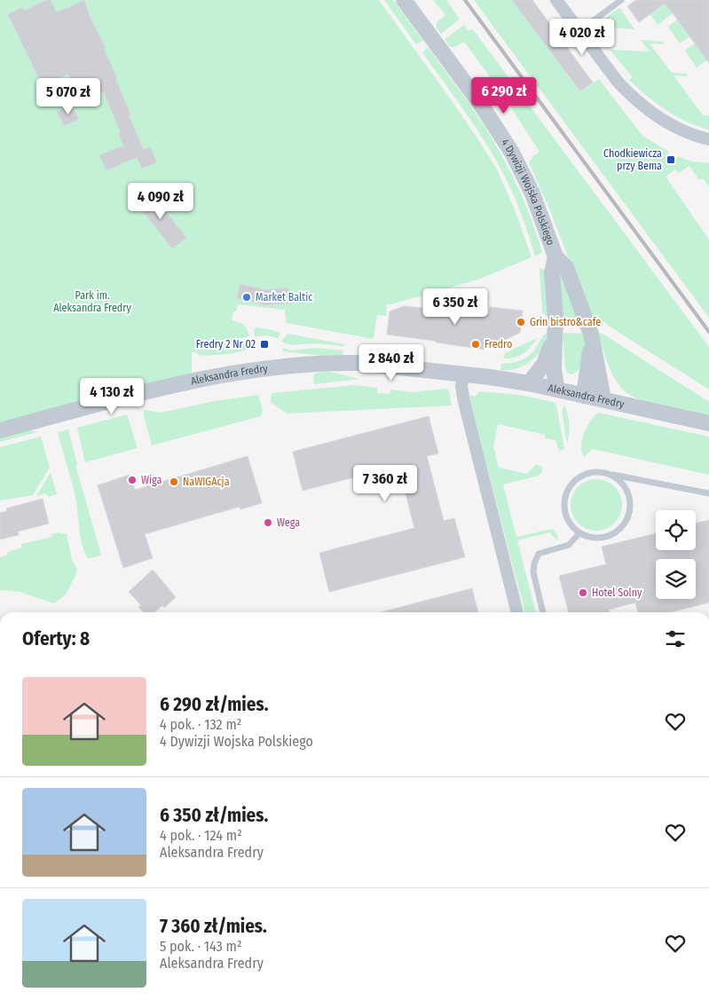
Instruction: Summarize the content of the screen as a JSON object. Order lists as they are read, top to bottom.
{
  "streets": {
    "street": ["4 Dywizji Wojska Polskiego", "Aleksandra Fredry"]
  },
  "crossings": [
    ["4 Dywizji Wojska Polskiego", "Aleksandra Fredry"]
  ],
  "parks": ["Park im. Aleksandra Fredry"],
  "places": {
    "transit": ["Chodkiewicza przy Bema", "Fredry 2 Nr 02"],
    "other": [
      "Market Baltic",
      "Grin bistro&cafe",
      "Fredro",
      "Wiga",
      "NaWIGAcja",
      "Wega",
      "Hotel Solny"
    ]
  },
  "page": {
    "price": [
      "4 020 zł",
      "6 290 zł",
      "5 070 zł",
      "4 090 zł",
      "6 350 zł",
      "2 840 zł",
      "4 130 zł",
      "7 360 zł"
    ],
    "heading": "Oferty: 8",
    "list": [
      {
        "name": "6 290 zł/mies.",
        "note": "4 pok. · 132 m² · 4 Dywizji Wojska Polskiego"
      },
      {
        "name": "6 350 zł/mies.",
        "note": "4 pok. · 124 m² · Aleksandra Fredry"
      },
      {
        "name": "7 360 zł/mies.",
        "note": "5 pok. · 143 m² · Aleksandra Fredry"
      }
    ]
  }
}
